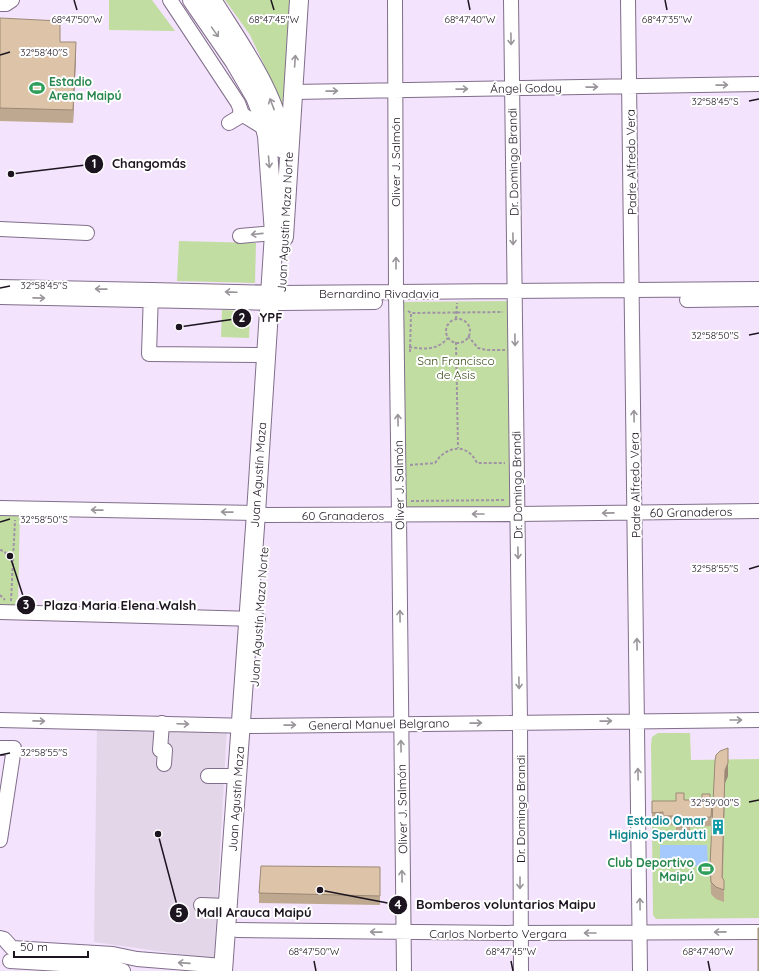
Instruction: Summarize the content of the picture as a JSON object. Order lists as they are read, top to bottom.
{
  "streets": {
    "main road": ["Juan Agustín Maza Norte", "Juan Agustín Maza"],
    "street": [
      "Ángel Godoy",
      "Oliver J. Salmón",
      "Dr. Domingo Brandi",
      "Padre Alfredo Vera",
      "Bernardino Rivadavia",
      "60 Granaderos",
      "General Manuel Belgrano",
      "Carlos Norberto Vergara"
    ]
  },
  "crossings": [
    ["Ángel Godoy", "Oliver J. Salmón"],
    ["Ángel Godoy", "Dr. Domingo Brandi"],
    ["Ángel Godoy", "Padre Alfredo Vera"],
    ["Ángel Godoy", "Juan Agustín Maza Norte"],
    ["Oliver J. Salmón", "Bernardino Rivadavia"],
    ["Oliver J. Salmón", "60 Granaderos"],
    ["Oliver J. Salmón", "General Manuel Belgrano"],
    ["Oliver J. Salmón", "Carlos Norberto Vergara"],
    ["Dr. Domingo Brandi", "Bernardino Rivadavia"],
    ["Dr. Domingo Brandi", "60 Granaderos"],
    ["Dr. Domingo Brandi", "General Manuel Belgrano"],
    ["Dr. Domingo Brandi", "Carlos Norberto Vergara"],
    ["Padre Alfredo Vera", "Bernardino Rivadavia"],
    ["Padre Alfredo Vera", "60 Granaderos"],
    ["Padre Alfredo Vera", "General Manuel Belgrano"],
    ["Padre Alfredo Vera", "Carlos Norberto Vergara"],
    ["Juan Agustín Maza Norte", "Bernardino Rivadavia"],
    ["Juan Agustín Maza Norte", "Juan Agustín Maza"],
    ["Juan Agustín Maza Norte", "60 Granaderos"],
    ["Juan Agustín Maza Norte", "General Manuel Belgrano"],
    ["Juan Agustín Maza Norte", "Carlos Norberto Vergara"],
    ["Bernardino Rivadavia", "Juan Agustín Maza"],
    ["Juan Agustín Maza", "60 Granaderos"],
    ["Juan Agustín Maza", "General Manuel Belgrano"]
  ],
  "one_way": [
    "Ángel Godoy",
    "Oliver J. Salmón",
    "Dr. Domingo Brandi",
    "Padre Alfredo Vera",
    "Carlos Norberto Vergara"
  ],
  "parks": ["San Francisco de Asis"],
  "places": {
    "sports": ["Estadio Arena Maipú", "Club Deportivo Maipú"],
    "other": [
      "Changomás",
      "YPF",
      "Plaza Maria Elena Walsh",
      "Mall Arauca Maipú",
      "Bomberos voluntarios Maipu"
    ],
    "building": ["Estadio Omar Higinio Sperdutti"]
  },
  "scale_bar": "50 m",
  "coordinates": [
    "68°47'50\"W",
    "68°47'45\"W",
    "68°47'40\"W",
    "68°47'35\"W",
    "32°58'40\"S",
    "32°58'45\"S",
    "32°58'50\"S",
    "32°58'55\"S",
    "32°59'00\"S"
  ]
}
